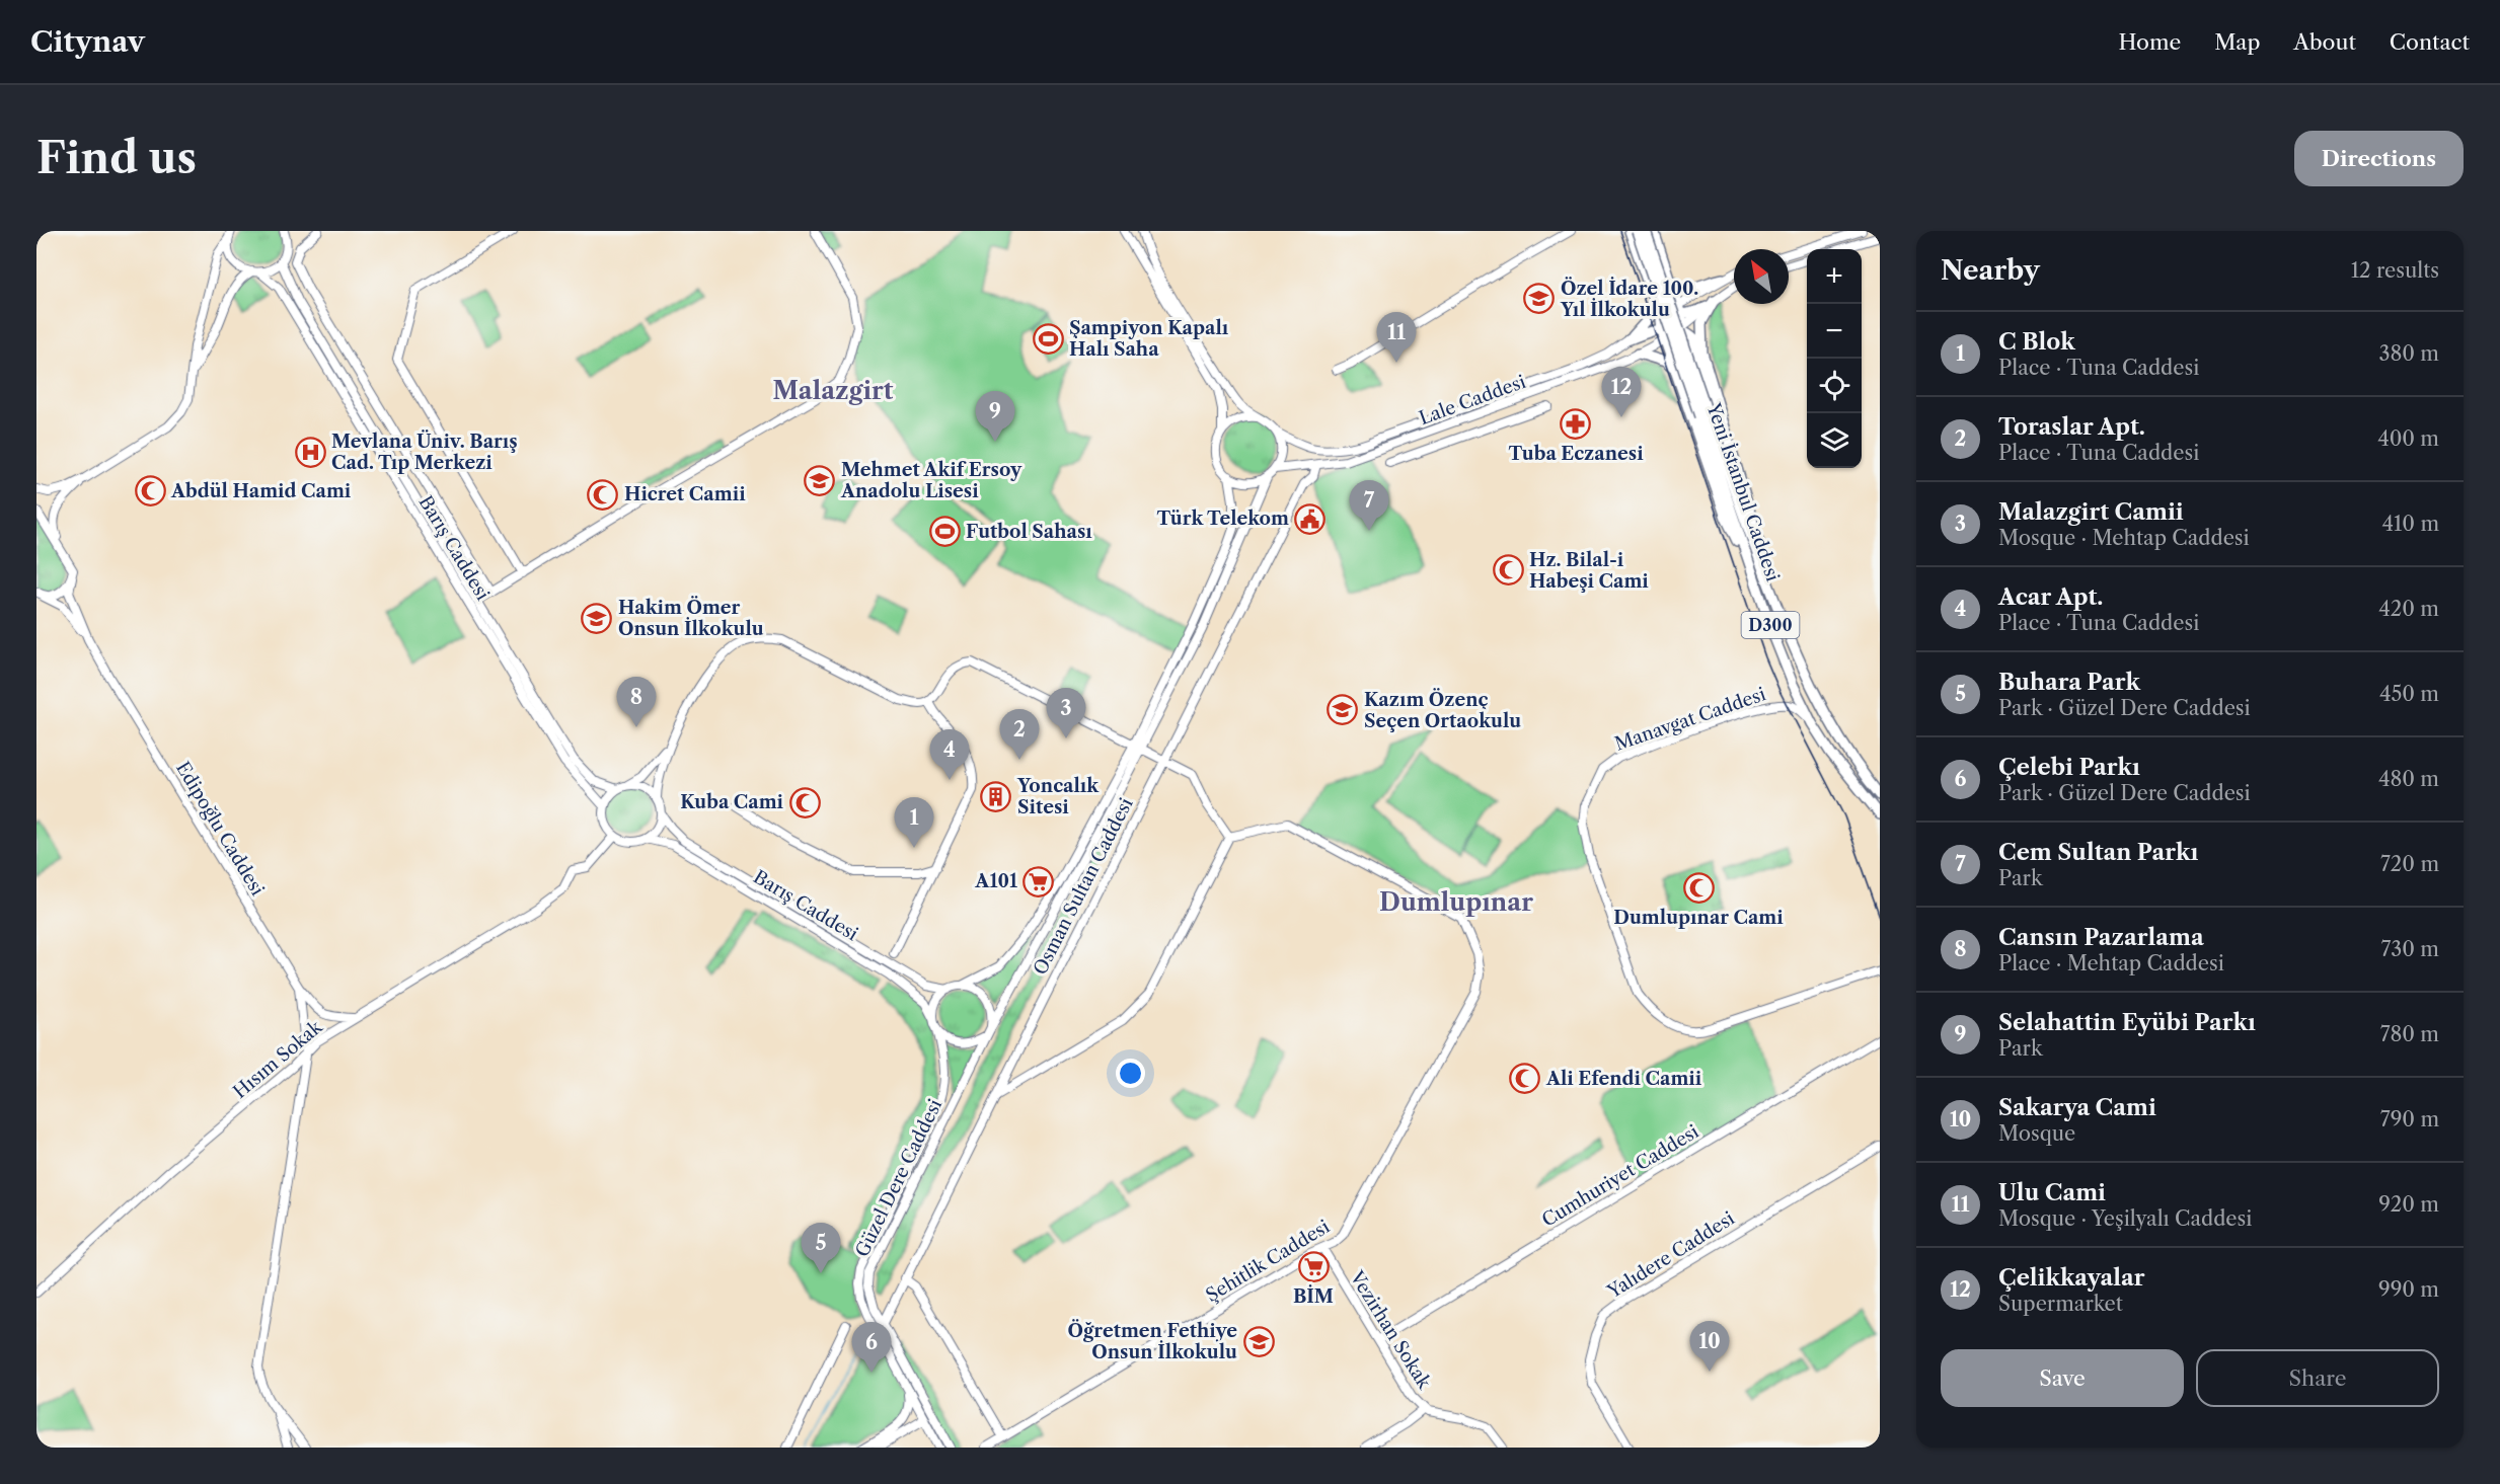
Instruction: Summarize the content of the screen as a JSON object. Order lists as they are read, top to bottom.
{
  "streets": {
    "highway": ["Yeni İstanbul Caddesi", "D300"],
    "street": [
      "Lale Caddesi",
      "Barış Caddesi",
      "Manavgat Caddesi",
      "Edipoğlu Caddesi",
      "Osman Sultan Caddesi",
      "Hısım Sokak",
      "Cumhuriyet Caddesi",
      "Güzel Dere Caddesi",
      "Yalıdere Caddesi",
      "Şehitlik Caddesi",
      "Vezirhan Sokak"
    ]
  },
  "crossings": [
    ["Lale Caddesi", "Osman Sultan Caddesi"],
    ["Yeni İstanbul Caddesi", "Manavgat Caddesi"],
    ["Barış Caddesi", "Hısım Sokak"],
    ["Barış Caddesi", "Güzel Dere Caddesi"],
    ["Edipoğlu Caddesi", "Hısım Sokak"],
    ["Osman Sultan Caddesi", "Güzel Dere Caddesi"],
    ["Cumhuriyet Caddesi", "Vezirhan Sokak"],
    ["Şehitlik Caddesi", "Vezirhan Sokak"]
  ],
  "districts": ["Malazgirt", "Dumlupınar"],
  "places": {
    "school or university": [
      "Özel İdare 100. Yıl İlkokulu",
      "Mehmet Akif Ersoy Anadolu Lisesi",
      "Hakim Ömer Onsun İlkokulu",
      "Kazım Özenç Seçen Ortaokulu",
      "Öğretmen Fethiye Onsun İlkokulu"
    ],
    "sports": ["Şampiyon Kapalı Halı Saha", "Futbol Sahası"],
    "pharmacy": ["Tuba Eczanesi"],
    "hospital": ["Mevlana Üniv. Barış Cad. Tıp Merkezi"],
    "mosque": [
      "Abdül Hamid Cami",
      "Hicret Camii",
      "Hz. Bilal-i Habeşi Cami",
      "Kuba Cami",
      "Dumlupınar Cami",
      "Ali Efendi Camii"
    ],
    "public building": ["Türk Telekom"],
    "building": ["Yoncalık Sitesi"],
    "supermarket": ["A101", "BİM"]
  },
  "north": "top left",
  "page": {
    "header": "Citynav",
    "nav": [
      "Home",
      "Map",
      "About",
      "Contact"
    ],
    "buttons": [
      "Directions",
      ["Save", "Share"]
    ],
    "title": "Find us",
    "heading": ["Nearby", "12 results"],
    "map_buttons": ["+", "−"],
    "list": [
      {
        "mark": "1",
        "name": "C Blok",
        "note": "Place · Tuna Caddesi",
        "value": "380 m"
      },
      {
        "mark": "2",
        "name": "Toraslar Apt.",
        "note": "Place · Tuna Caddesi",
        "value": "400 m"
      },
      {
        "mark": "3",
        "name": "Malazgirt Camii",
        "note": "Mosque · Mehtap Caddesi",
        "value": "410 m"
      },
      {
        "mark": "4",
        "name": "Acar Apt.",
        "note": "Place · Tuna Caddesi",
        "value": "420 m"
      },
      {
        "mark": "5",
        "name": "Buhara Park",
        "note": "Park · Güzel Dere Caddesi",
        "value": "450 m"
      },
      {
        "mark": "6",
        "name": "Çelebi Parkı",
        "note": "Park · Güzel Dere Caddesi",
        "value": "480 m"
      },
      {
        "mark": "7",
        "name": "Cem Sultan Parkı",
        "note": "Park",
        "value": "720 m"
      },
      {
        "mark": "8",
        "name": "Cansın Pazarlama",
        "note": "Place · Mehtap Caddesi",
        "value": "730 m"
      },
      {
        "mark": "9",
        "name": "Selahattin Eyübi Parkı",
        "note": "Park",
        "value": "780 m"
      },
      {
        "mark": "10",
        "name": "Sakarya Cami",
        "note": "Mosque",
        "value": "790 m"
      },
      {
        "mark": "11",
        "name": "Ulu Cami",
        "note": "Mosque · Yeşilyalı Caddesi",
        "value": "920 m"
      },
      {
        "mark": "12",
        "name": "Çelikkayalar",
        "note": "Supermarket",
        "value": "990 m"
      }
    ],
    "pins": [
      "11",
      "12",
      "9",
      "7",
      "8",
      "3",
      "2",
      "4",
      "1",
      "5",
      "10",
      "6"
    ]
  }
}
